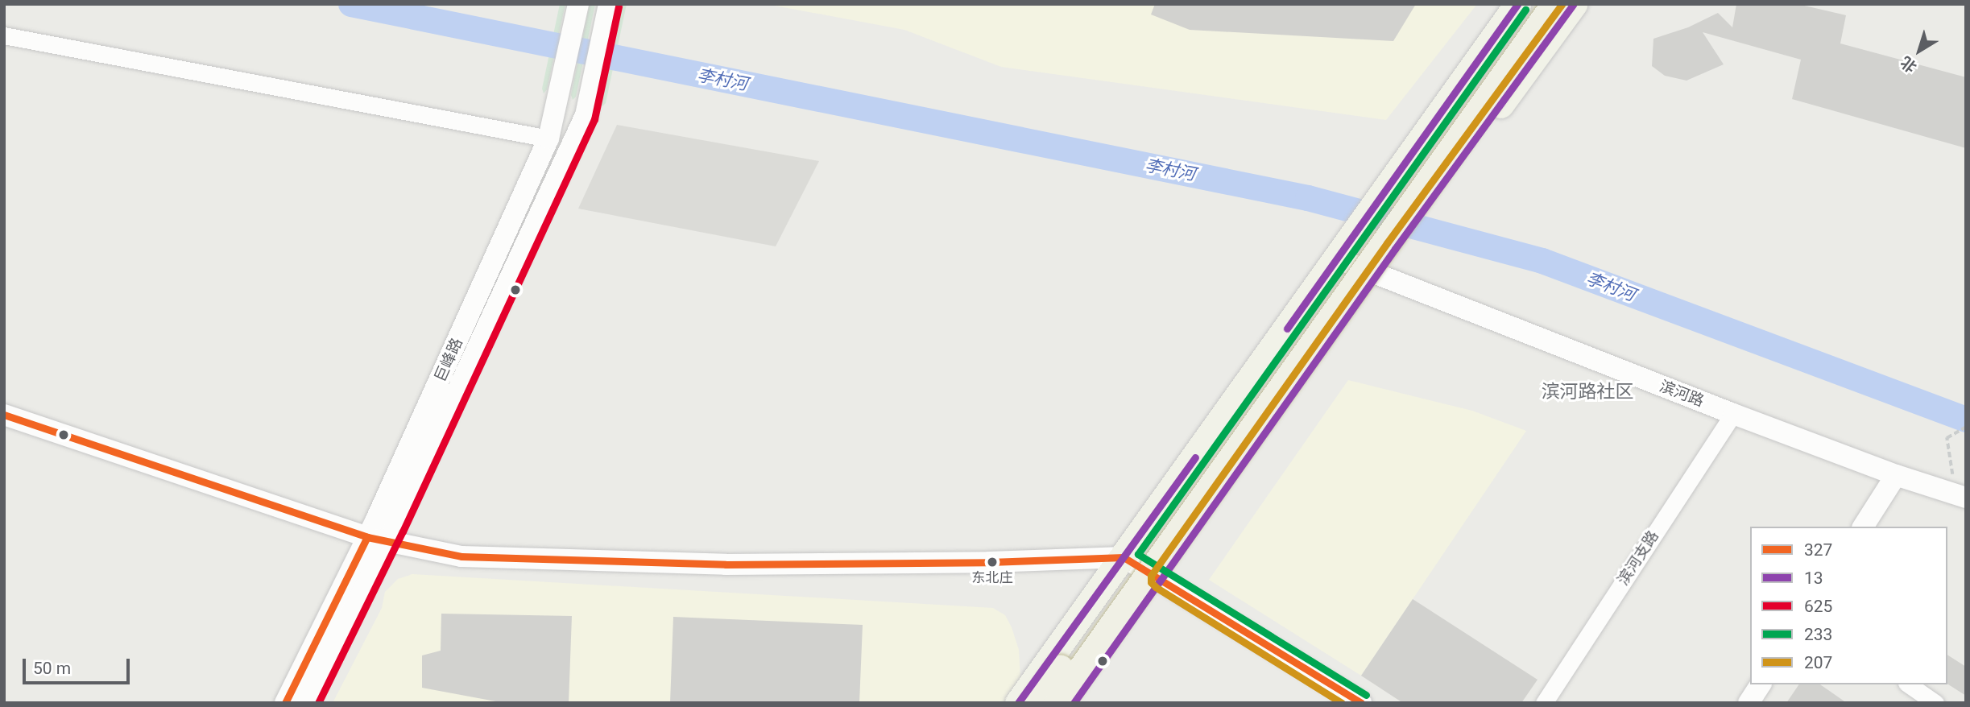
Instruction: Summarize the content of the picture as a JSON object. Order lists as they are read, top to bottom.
{
  "streets": {
    "street": ["巨峰路", "滨河路", "滨河支路"]
  },
  "crossings": [
    ["滨河路", "滨河支路"]
  ],
  "districts": ["滨河路社区"],
  "water": ["李村河"],
  "places": ["东北庄"],
  "lines": [
    "transit line 13",
    "transit line 207",
    "transit line 625",
    "transit line 233",
    "transit line 327"
  ],
  "legend": [
    "327",
    "13",
    "625",
    "233",
    "207"
  ],
  "scale_bar": "50 m",
  "north": "bottom left"
}
